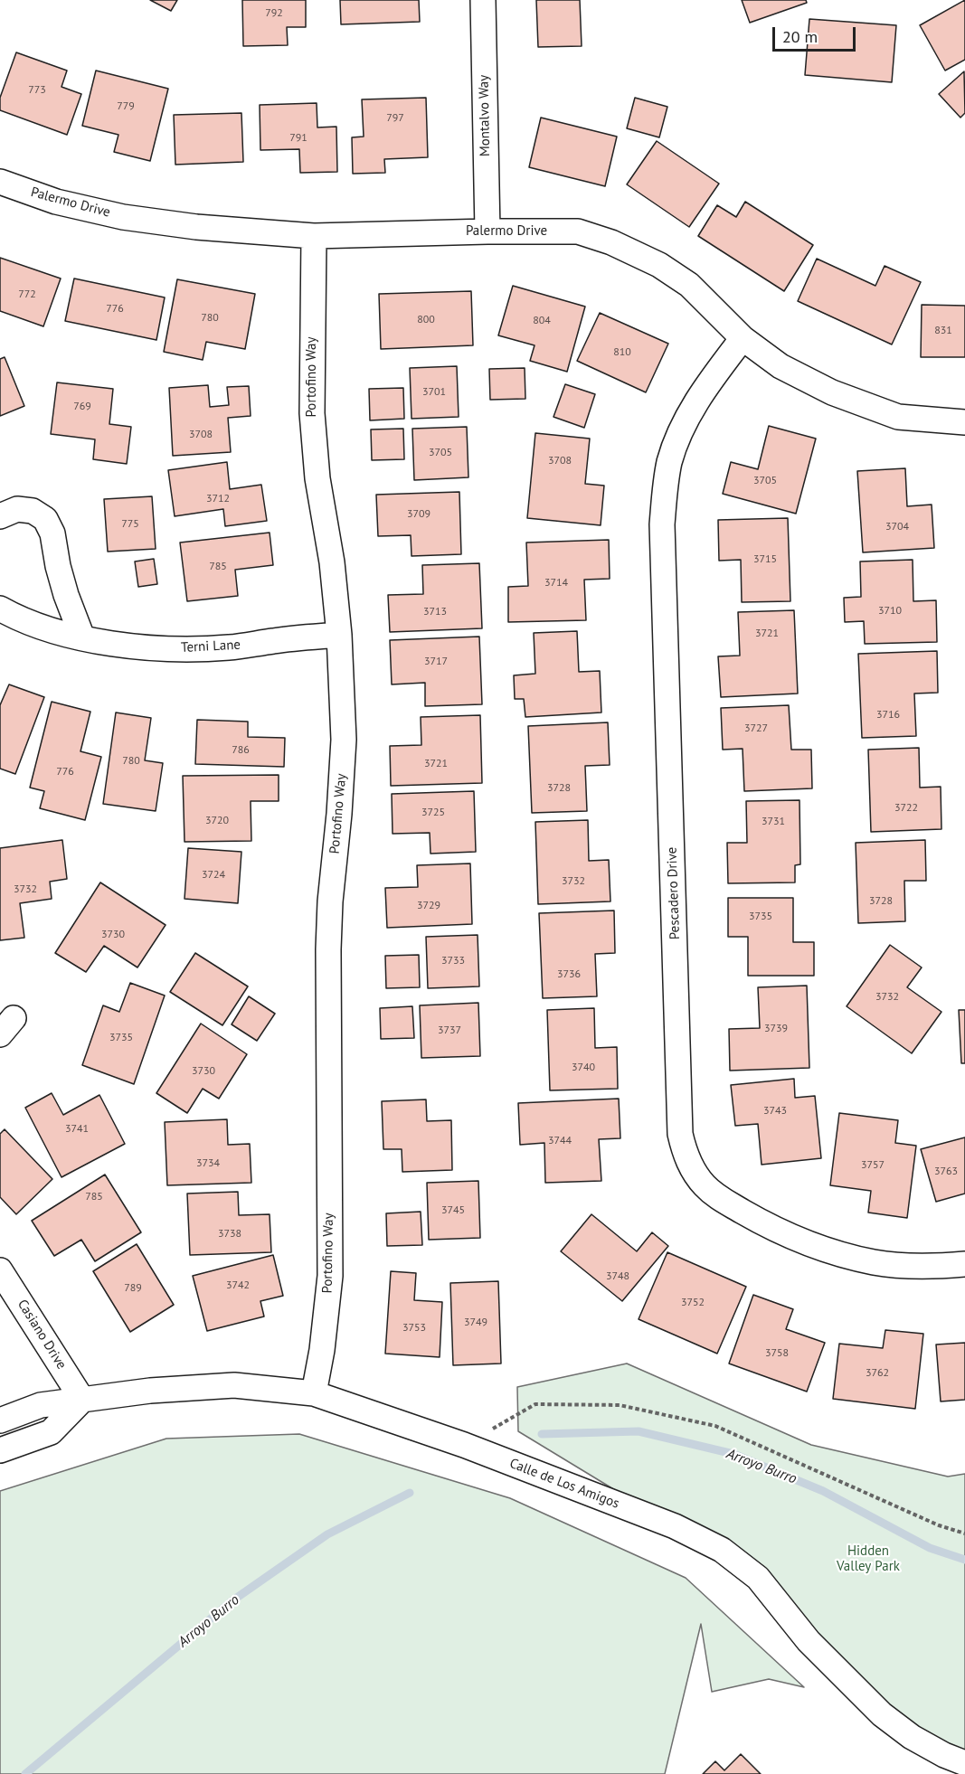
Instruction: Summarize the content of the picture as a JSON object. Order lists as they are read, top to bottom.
{
  "streets": {
    "street": [
      "Montalvo Way",
      "Palermo Drive",
      "Portofino Way",
      "Terni Lane",
      "Pescadero Drive",
      "Casiano Drive",
      "Calle de Los Amigos"
    ]
  },
  "crossings": [
    ["Montalvo Way", "Palermo Drive"],
    ["Palermo Drive", "Portofino Way"],
    ["Palermo Drive", "Pescadero Drive"],
    ["Portofino Way", "Terni Lane"],
    ["Portofino Way", "Calle de Los Amigos"],
    ["Casiano Drive", "Calle de Los Amigos"]
  ],
  "water": ["Arroyo Burro"],
  "parks": ["Hidden Valley Park"],
  "house_numbers": [
    "792",
    "773",
    "779",
    "797",
    "791",
    "772",
    "776",
    "780",
    "800",
    "804",
    "831",
    "810",
    "3701",
    "769",
    "3708",
    "3705",
    "3708",
    "3705",
    "3712",
    "3709",
    "775",
    "3704",
    "3715",
    "785",
    "3714",
    "3710",
    "3713",
    "3721",
    "3717",
    "3716",
    "3727",
    "786",
    "780",
    "3721",
    "776",
    "3728",
    "3722",
    "3725",
    "3720",
    "3731",
    "3724",
    "3732",
    "3732",
    "3728",
    "3729",
    "3735",
    "3730",
    "3733",
    "3736",
    "3732",
    "3739",
    "3737",
    "3735",
    "3740",
    "3730",
    "3743",
    "3741",
    "3744",
    "3734",
    "3757",
    "3763",
    "785",
    "3745",
    "3738",
    "3748",
    "3742",
    "789",
    "3752",
    "3749",
    "3753",
    "3758",
    "3762"
  ],
  "scale_bar": "20 m"
}
